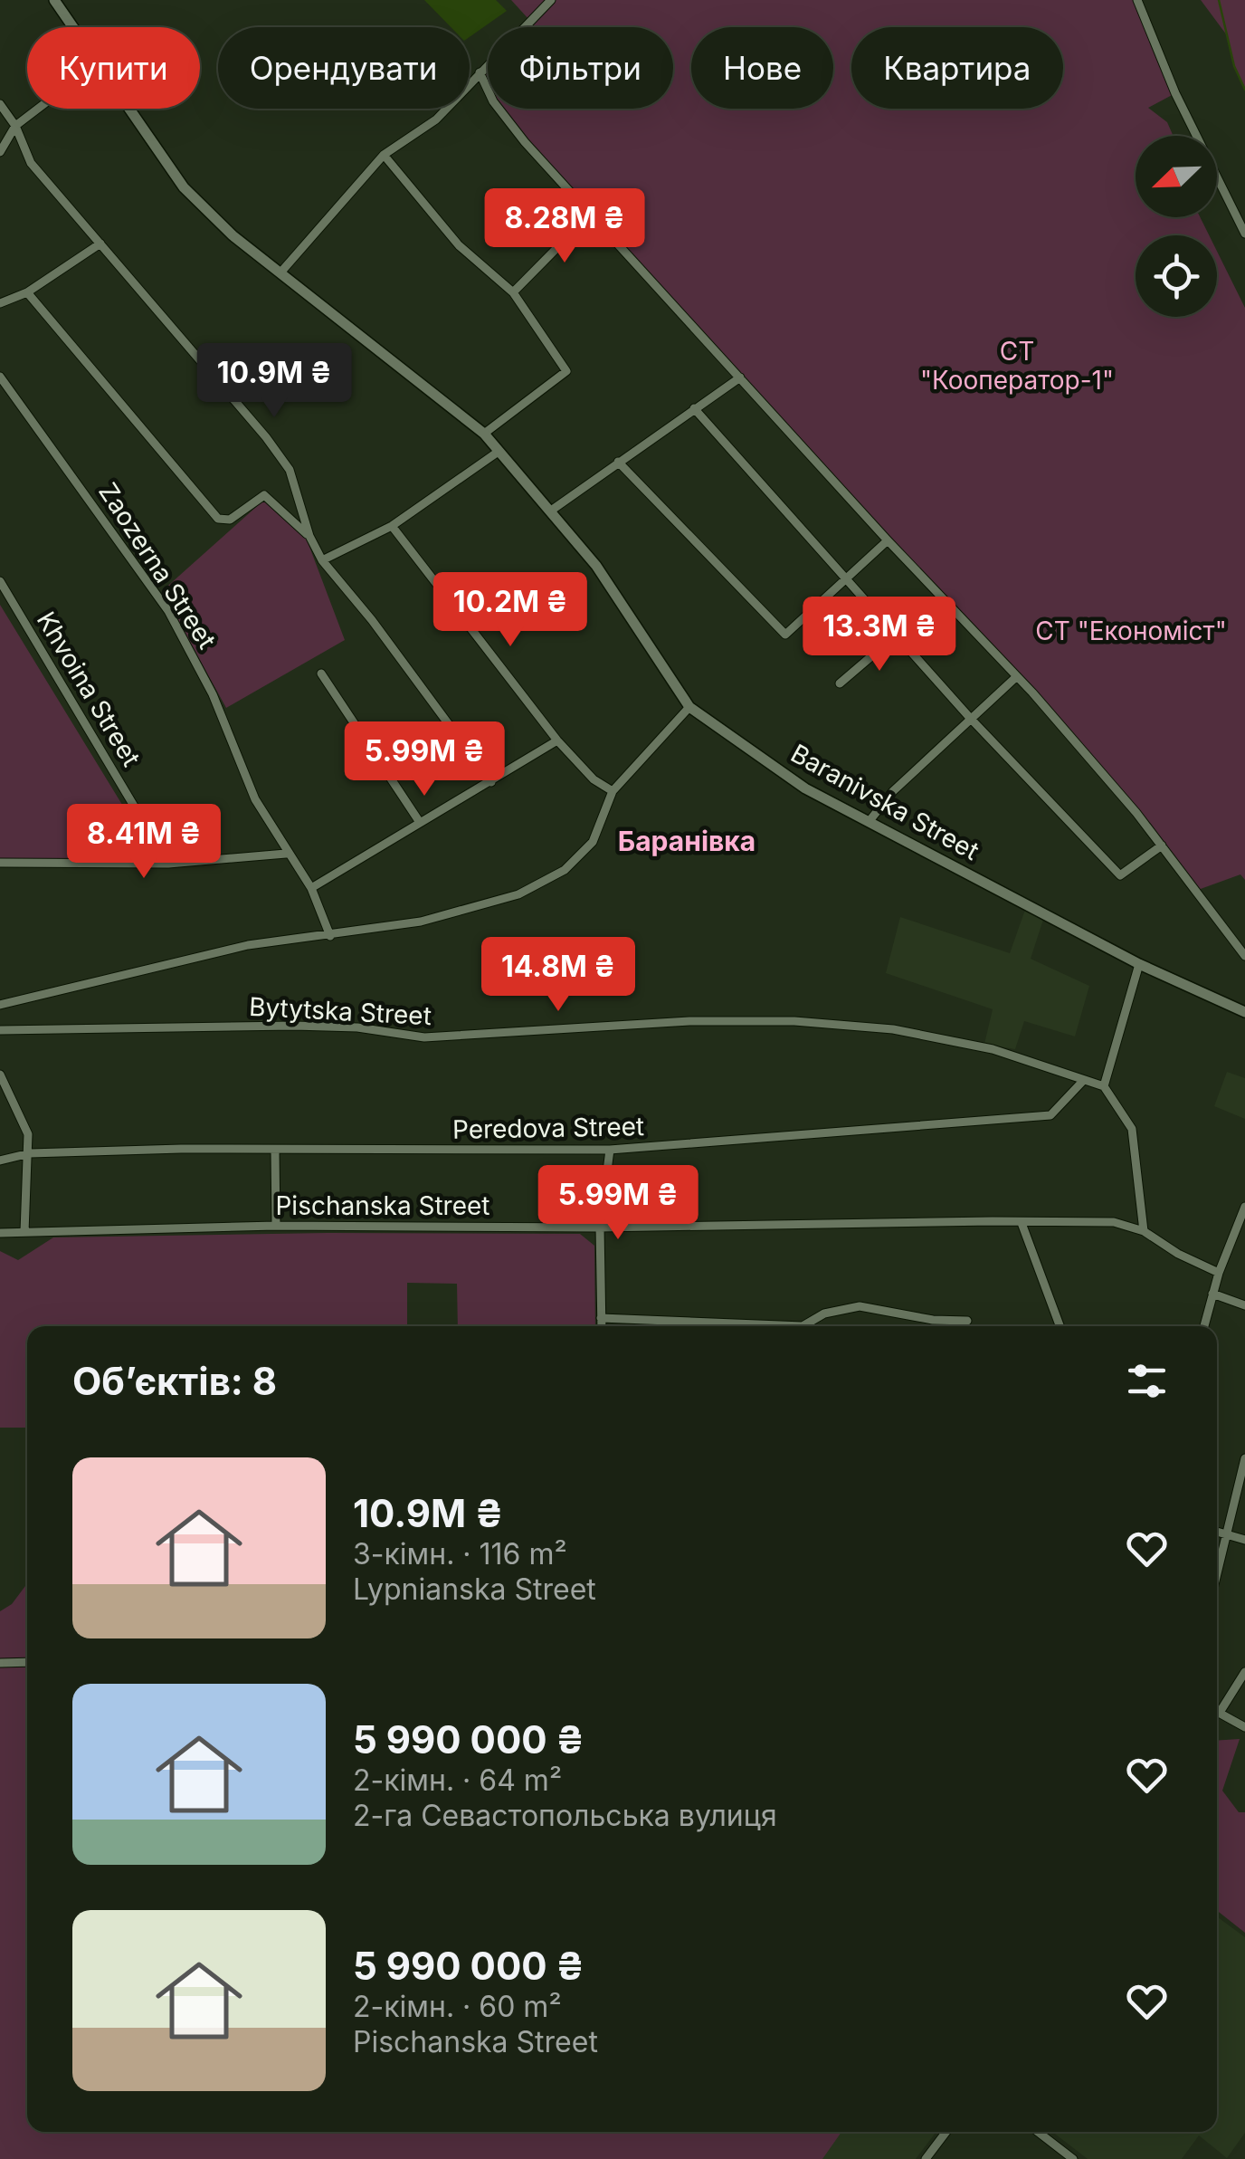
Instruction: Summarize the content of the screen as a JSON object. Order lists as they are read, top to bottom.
{
  "streets": {
    "main road": ["Baranivska Street"],
    "street": [
      "Zaozerna Street",
      "Khvoina Street",
      "Bytytska Street",
      "Peredova Street",
      "Pischanska Street"
    ]
  },
  "crossings": [
    ["Bytytska Street", "Peredova Street"]
  ],
  "districts": ["Баранівка"],
  "parks": ["СТ \"Кооператор-1\"", "СТ \"Економіст\""],
  "north": "bottom left",
  "page": {
    "chip": [
      "Купити",
      "Орендувати",
      "Фільтри",
      "Нове",
      "Квартира"
    ],
    "price": [
      "8.28M ₴",
      "10.9M ₴",
      "10.2M ₴",
      "13.3M ₴",
      "5.99M ₴",
      "8.41M ₴",
      "14.8M ₴",
      "5.99M ₴"
    ],
    "heading": "Об’єктів: 8",
    "list": [
      {
        "name": "10.9M ₴",
        "note": "3-кімн. · 116 m² · Lypnianska Street"
      },
      {
        "name": "5 990 000 ₴",
        "note": "2-кімн. · 64 m² · 2-га Севастопольська вулиця"
      },
      {
        "name": "5 990 000 ₴",
        "note": "2-кімн. · 60 m² · Pischanska Street"
      }
    ]
  }
}
